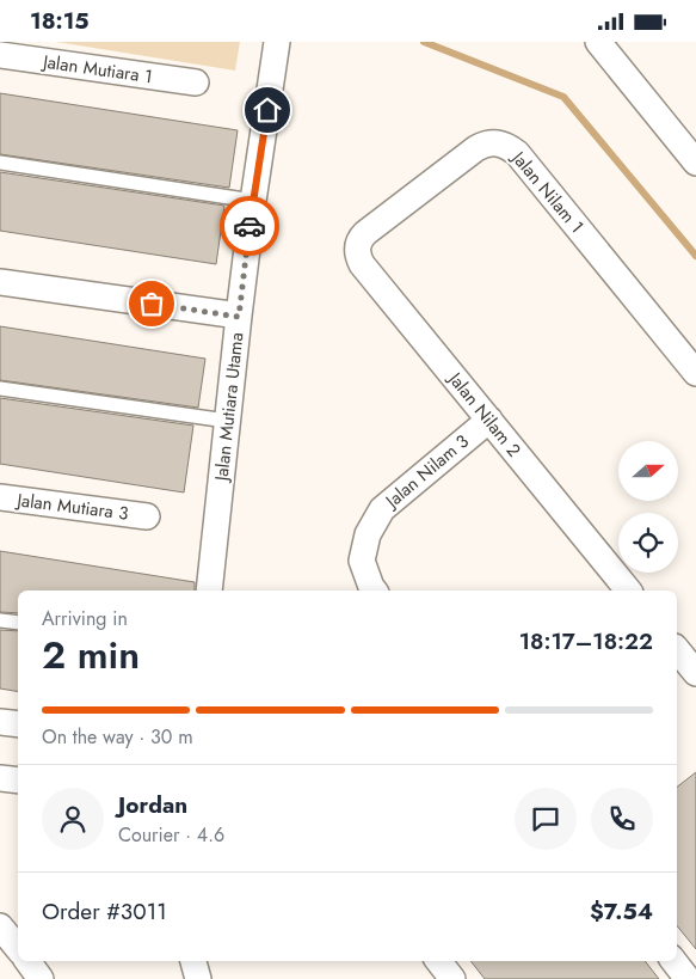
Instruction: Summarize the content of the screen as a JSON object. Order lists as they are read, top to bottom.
{
  "streets": {
    "street": [
      "Jalan Mutiara 1",
      "Jalan Nilam 1",
      "Jalan Mutiara Utama",
      "Jalan Nilam 2",
      "Jalan Nilam 3",
      "Jalan Mutiara 3"
    ]
  },
  "crossings": [
    ["Jalan Nilam 1", "Jalan Nilam 2"],
    ["Jalan Nilam 2", "Jalan Nilam 3"]
  ],
  "north": "right",
  "page": {
    "status": "18:15",
    "heading": ["2 min", "Arriving in", "18:17–18:22"],
    "panel": [
      "Jordan",
      "Courier · 4.6",
      "Order #3011",
      "$7.54"
    ],
    "bar": "On the way · 30 m"
  }
}
